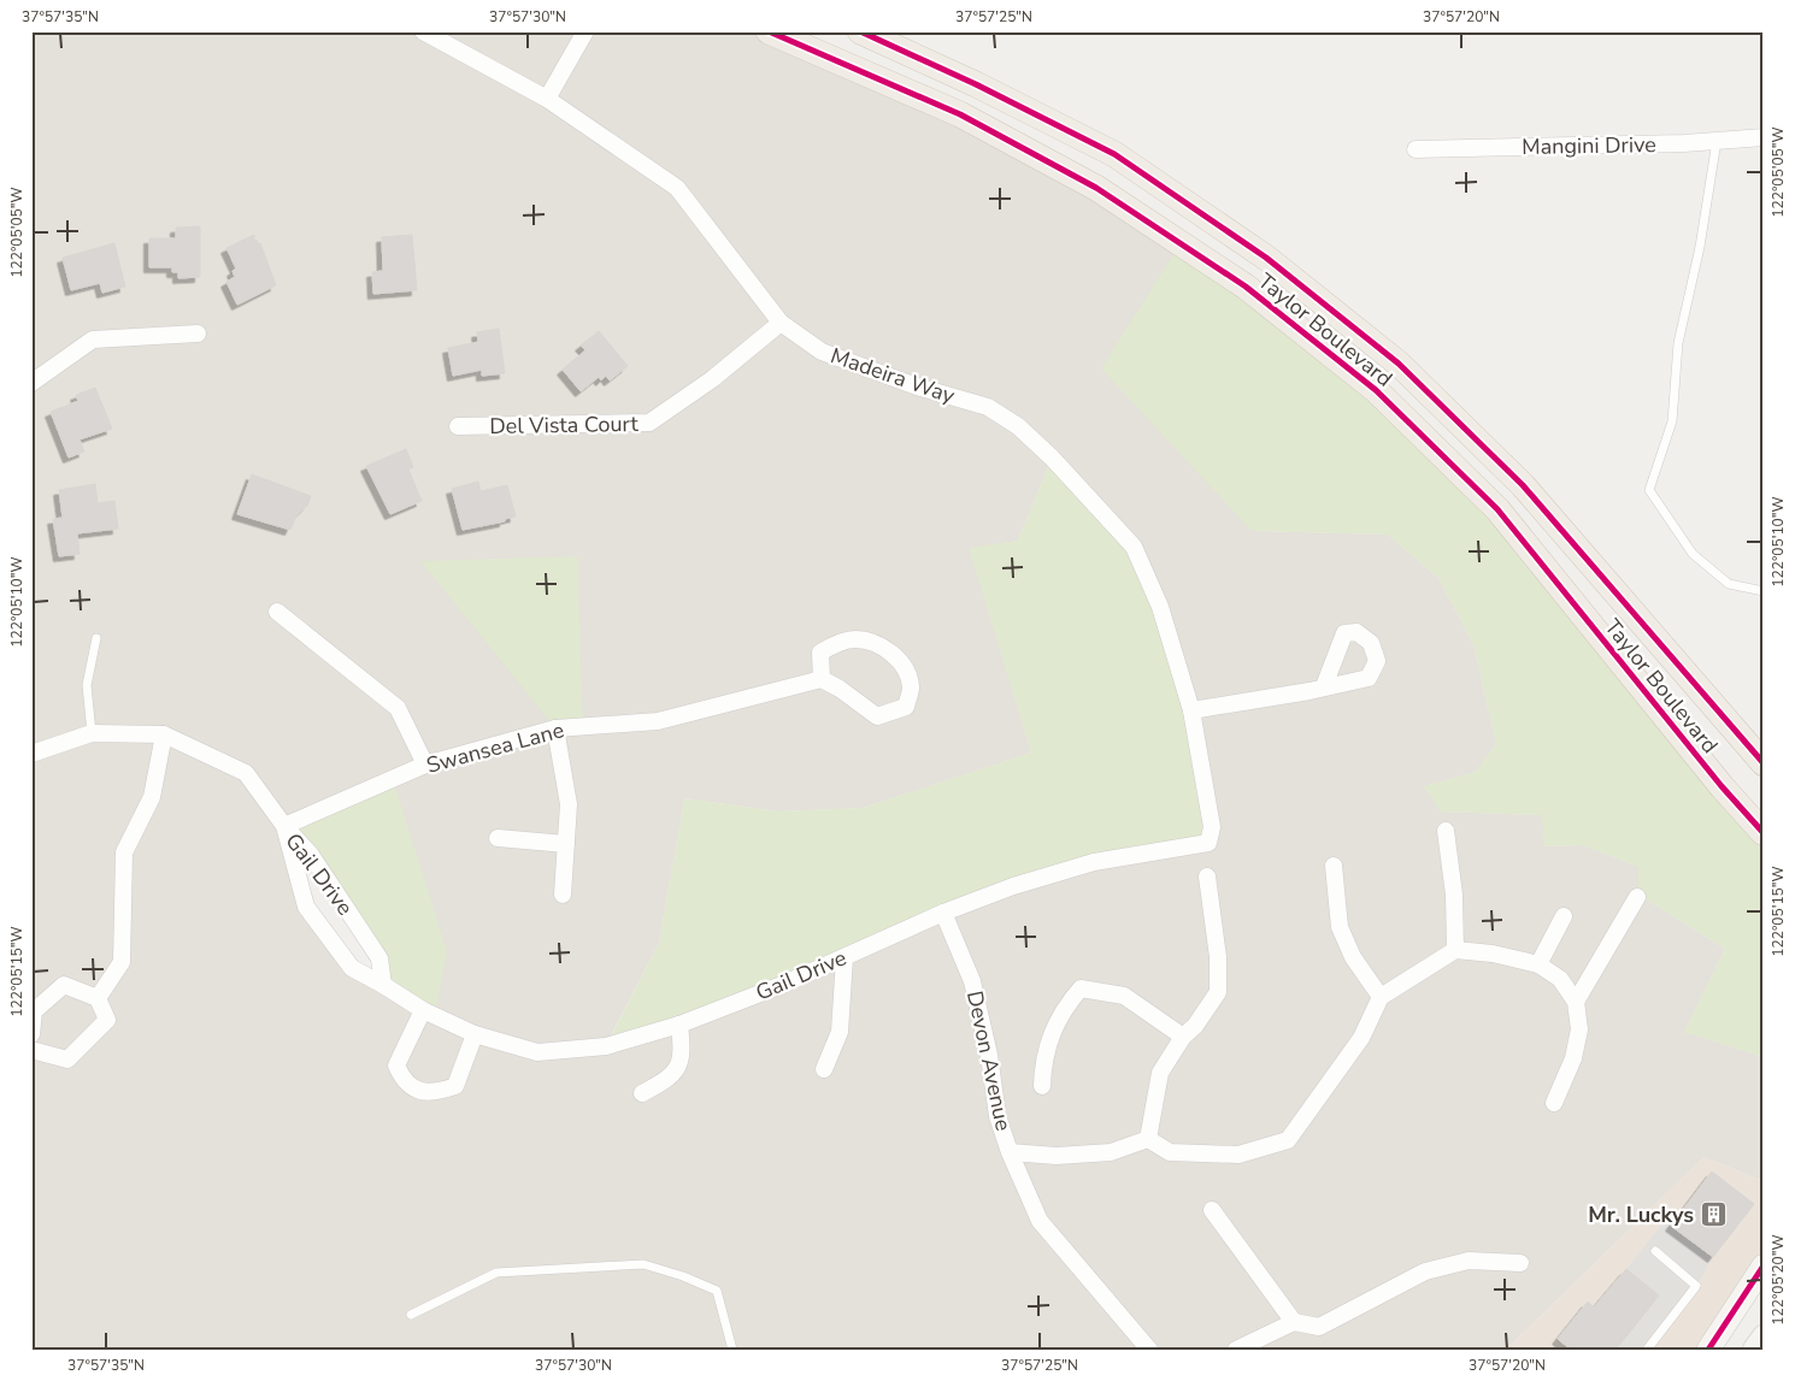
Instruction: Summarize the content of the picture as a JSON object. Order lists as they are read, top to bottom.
{
  "streets": {
    "main road": ["Taylor Boulevard"],
    "street": [
      "Mangini Drive",
      "Madeira Way",
      "Del Vista Court",
      "Swansea Lane",
      "Gail Drive",
      "Devon Avenue"
    ]
  },
  "crossings": [
    ["Madeira Way", "Del Vista Court"],
    ["Madeira Way", "Gail Drive"],
    ["Swansea Lane", "Gail Drive"],
    ["Gail Drive", "Devon Avenue"]
  ],
  "places": {
    "building": ["Mr. Luckys"]
  },
  "coordinates": [
    "37°57'35\"N",
    "37°57'30\"N",
    "37°57'25\"N",
    "37°57'20\"N",
    "122°05'05\"W",
    "122°05'10\"W",
    "122°05'15\"W",
    "122°05'20\"W"
  ]
}
